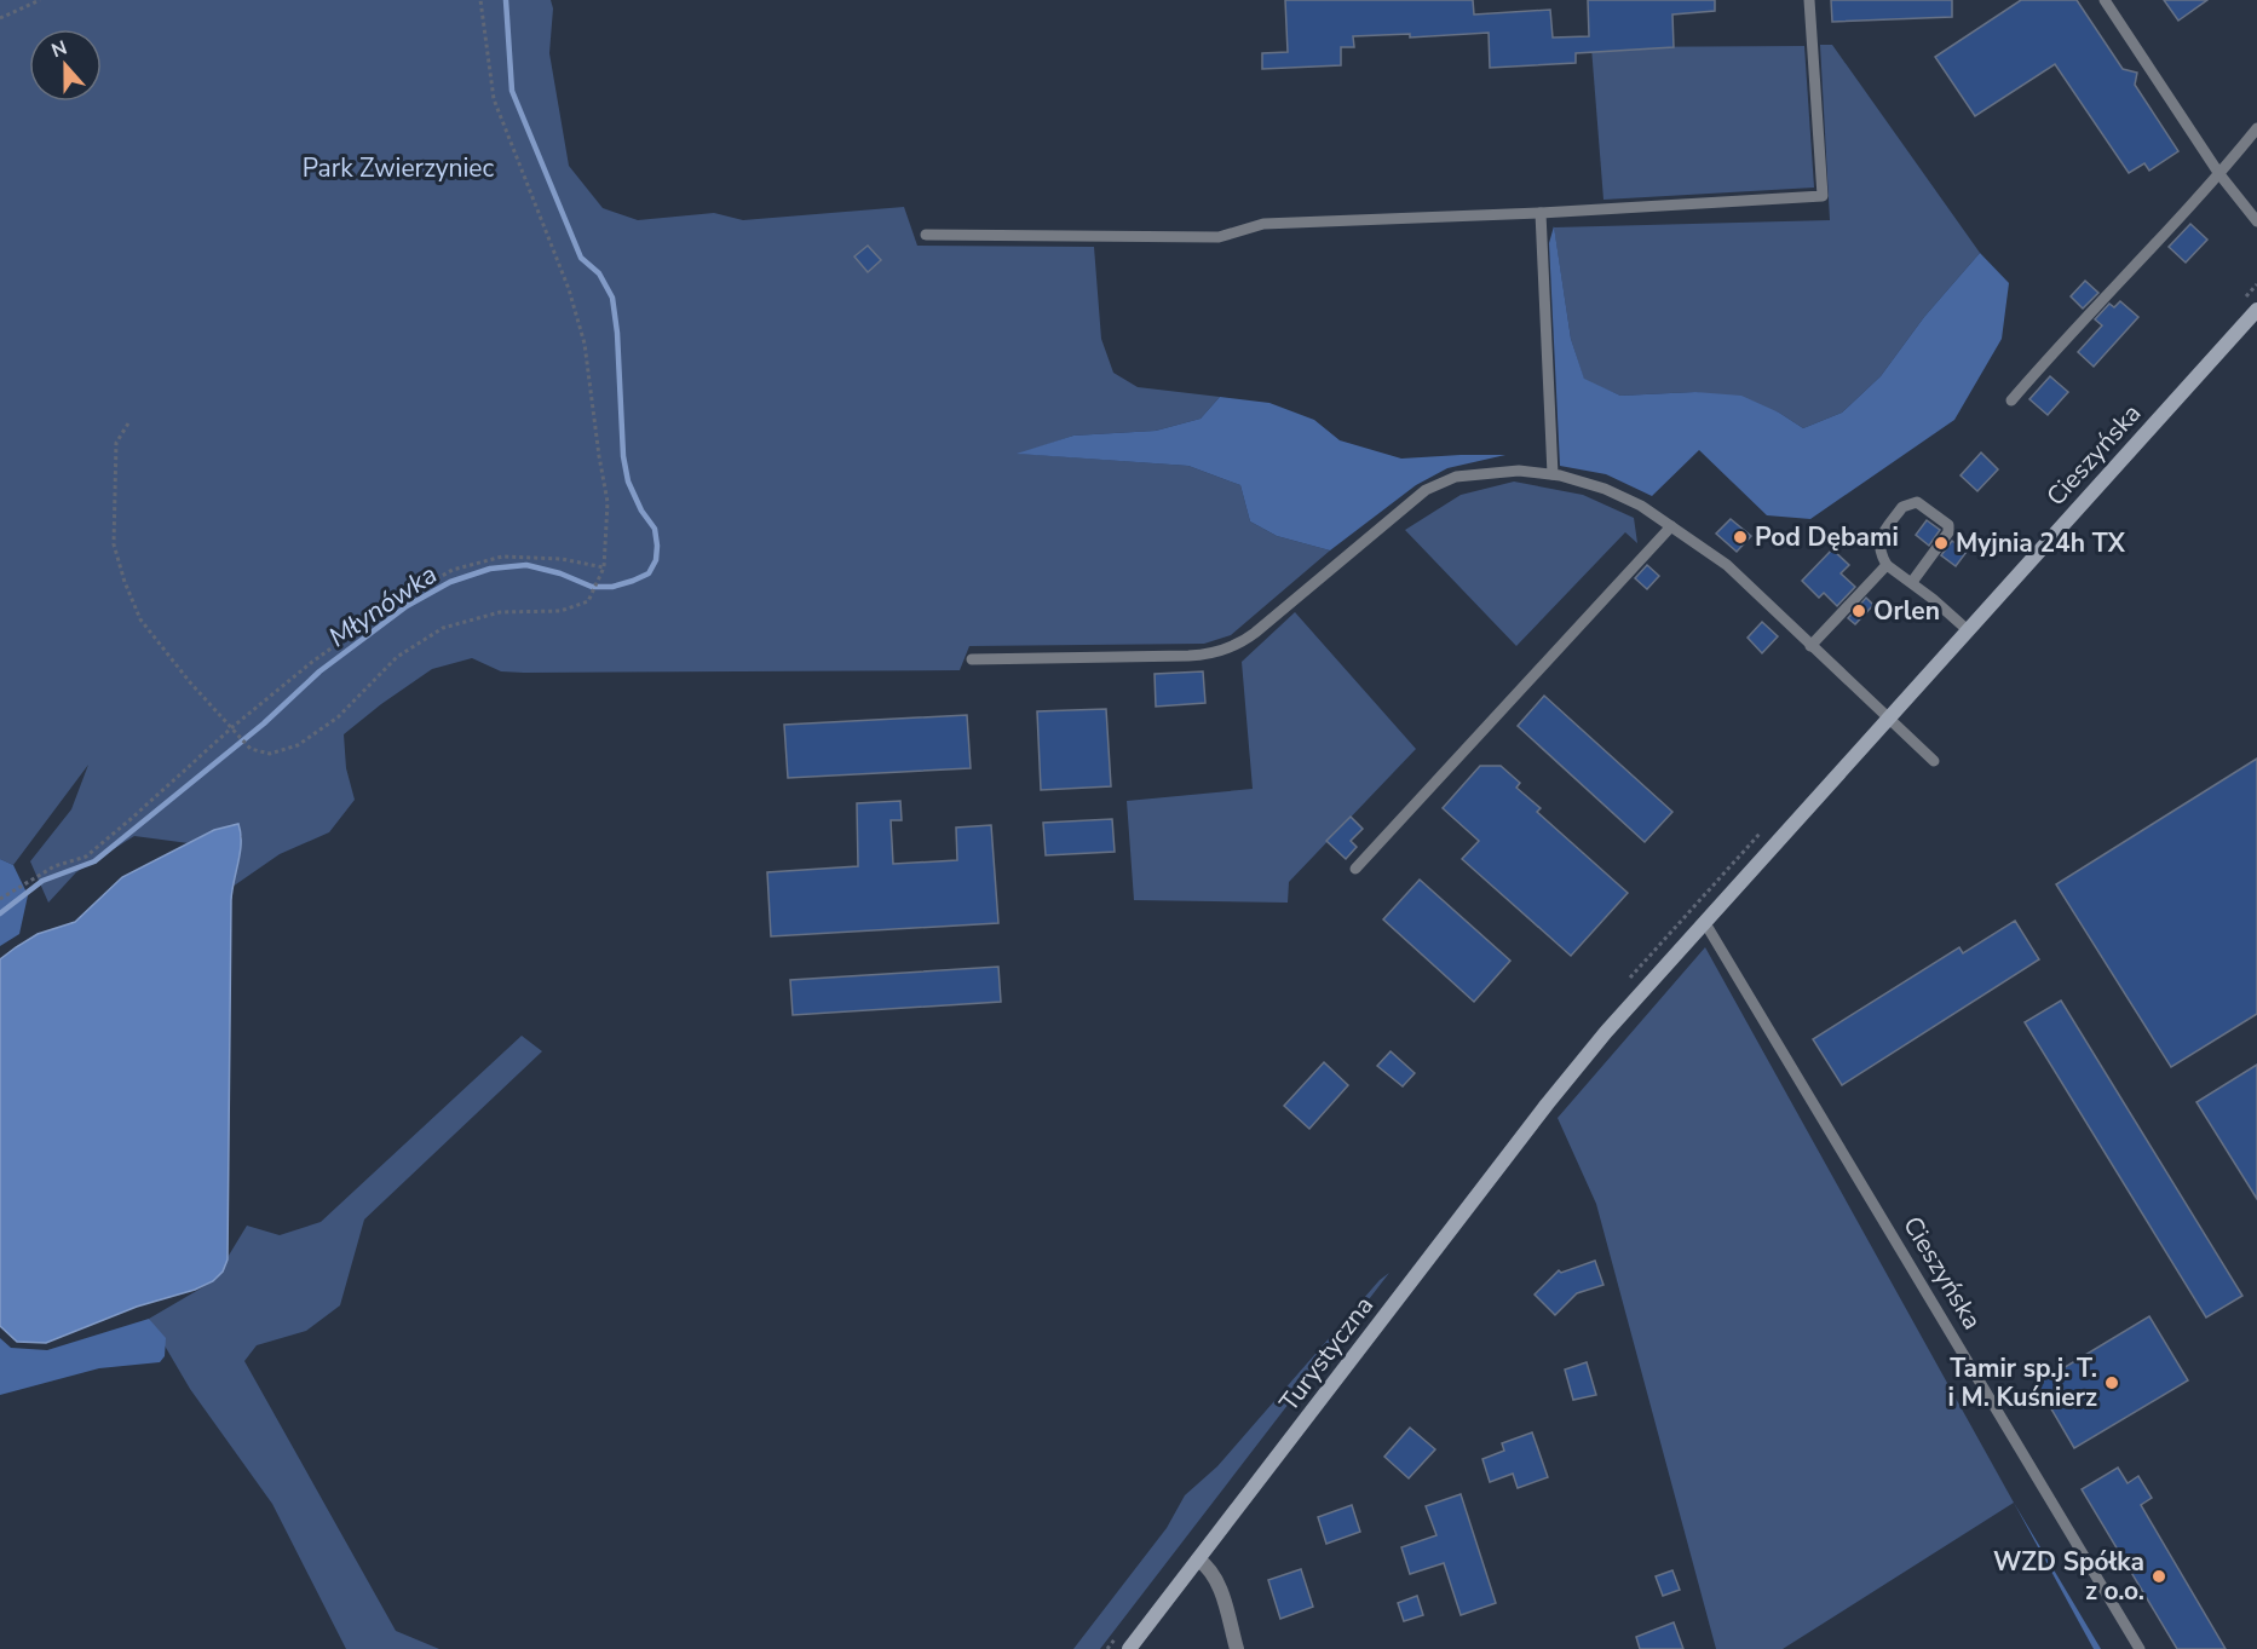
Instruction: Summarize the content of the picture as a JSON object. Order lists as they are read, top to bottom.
{
  "streets": {
    "main road": ["Cieszyńska", "Turystyczna"]
  },
  "crossings": [
    ["Cieszyńska", "Turystyczna"]
  ],
  "water": ["Młynówka"],
  "parks": ["Park Zwierzyniec"],
  "places": [
    "Pod Dębami",
    "Myjnia 24h TX",
    "Orlen",
    "Tamir sp.j. T. i M. Kuśnierz",
    "WZD Spółka z o.o."
  ],
  "north": "top"
}
